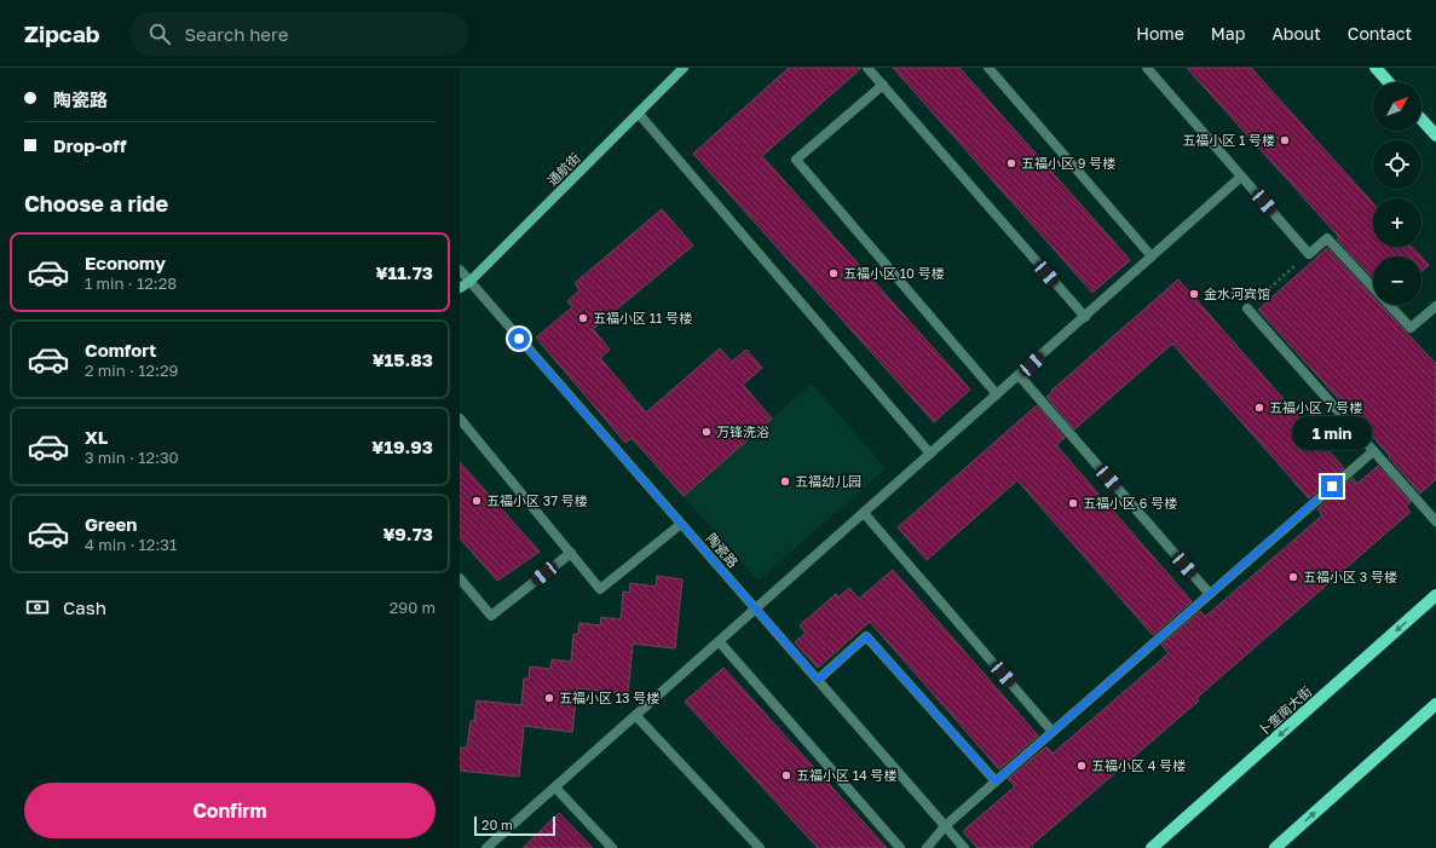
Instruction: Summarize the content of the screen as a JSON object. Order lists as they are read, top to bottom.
{
  "streets": {
    "main road": ["通航街", "卜奎南大街"],
    "street": ["陶瓷路"]
  },
  "crossings": [
    ["通航街", "陶瓷路"]
  ],
  "places": [
    "五福小区 1 号楼",
    "五福小区 9 号楼",
    "五福小区 10 号楼",
    "金水河宾馆",
    "五福小区 11 号楼",
    "五福小区 7 号楼",
    "万锋洗浴",
    "五福幼儿园",
    "五福小区 37 号楼",
    "五福小区 6 号楼",
    "五福小区 3 号楼",
    "五福小区 13 号楼",
    "五福小区 4 号楼",
    "五福小区 14 号楼"
  ],
  "scale_bar": "20 m",
  "north": "top right",
  "page": {
    "header": "Zipcab",
    "search": "Search here",
    "nav": [
      "Home",
      "Map",
      "About",
      "Contact"
    ],
    "banner": ["陶瓷路", "Drop-off"],
    "map_buttons": ["+", "−"],
    "heading": "Choose a ride",
    "list": [
      {
        "name": "Economy",
        "note": "1 min · 12:28",
        "value": "¥11.73"
      },
      {
        "name": "Comfort",
        "note": "2 min · 12:29",
        "value": "¥15.83"
      },
      {
        "name": "XL",
        "note": "3 min · 12:30",
        "value": "¥19.93"
      },
      {
        "name": "Green",
        "note": "4 min · 12:31",
        "value": "¥9.73"
      }
    ],
    "bubble": "1 min",
    "pay": ["Cash", "290 m"],
    "buttons": "Confirm",
    "scale": "20 m"
  }
}
